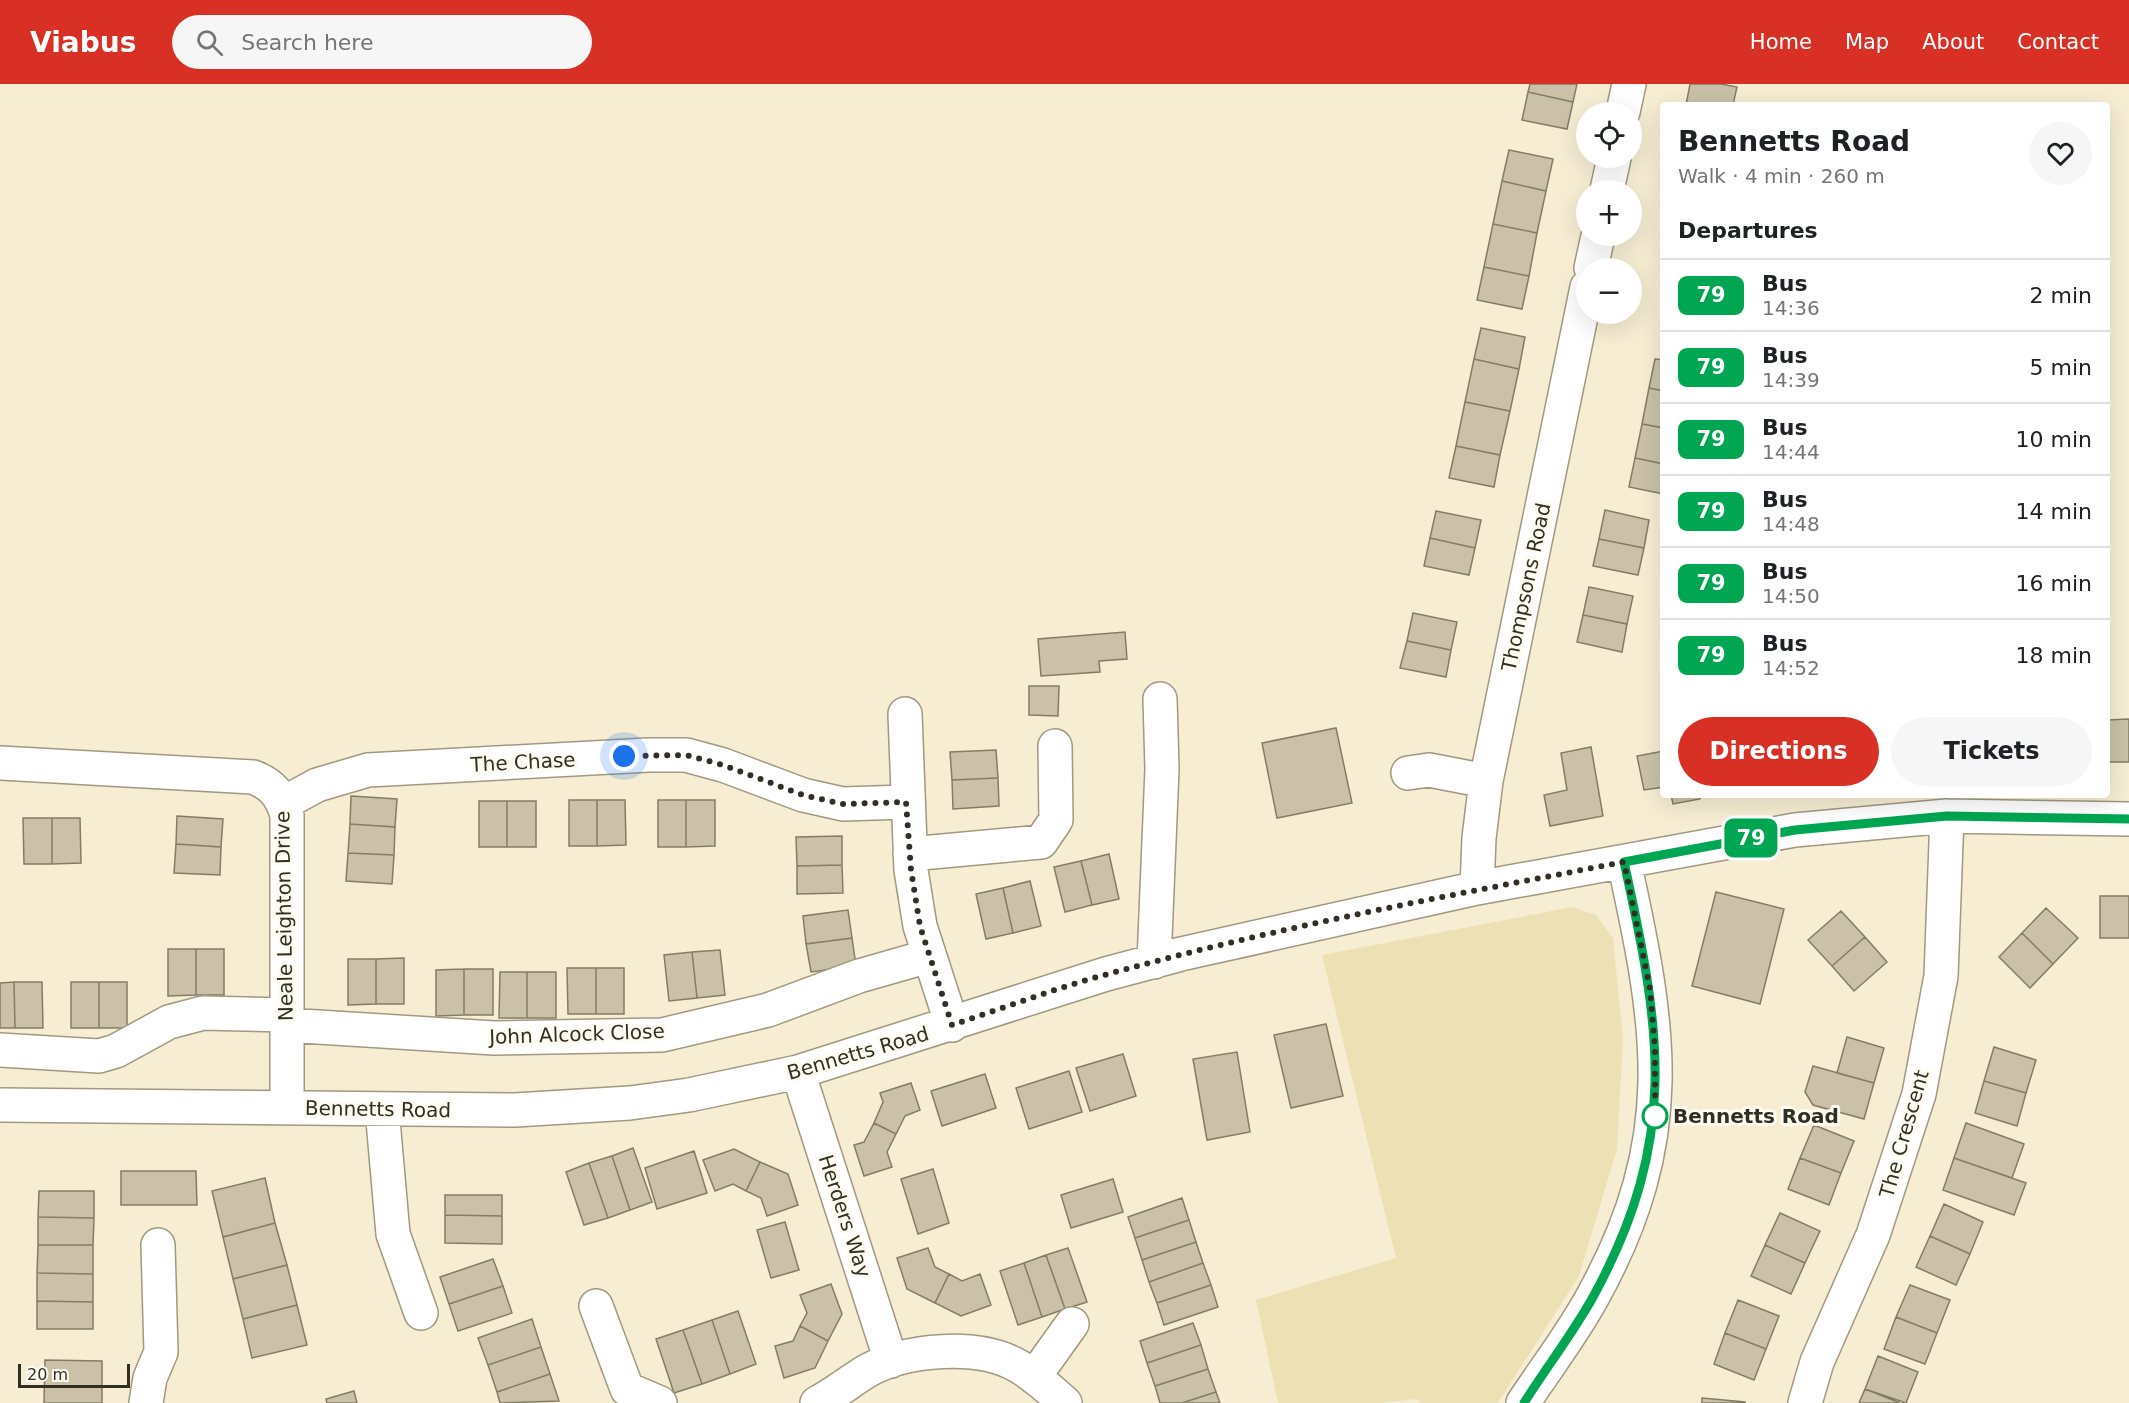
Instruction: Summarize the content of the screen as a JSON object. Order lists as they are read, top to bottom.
{
  "streets": {
    "street": [
      "Thompsons Road",
      "The Chase",
      "Neale Leighton Drive",
      "John Alcock Close",
      "Bennetts Road",
      "The Crescent",
      "Herders Way"
    ]
  },
  "crossings": [
    ["Thompsons Road", "Bennetts Road"],
    ["The Chase", "Neale Leighton Drive"],
    ["Neale Leighton Drive", "John Alcock Close"],
    ["Neale Leighton Drive", "Bennetts Road"],
    ["Bennetts Road", "The Crescent"],
    ["Bennetts Road", "Herders Way"]
  ],
  "places": ["Bennetts Road"],
  "lines": ["bus line 79"],
  "scale_bar": "20 m",
  "page": {
    "header": "Viabus",
    "search": "Search here",
    "nav": [
      "Home",
      "Map",
      "About",
      "Contact"
    ],
    "on_map": "79",
    "map_buttons": ["+", "−"],
    "heading": [
      ["Bennetts Road", "Walk · 4 min · 260 m"],
      "Departures"
    ],
    "list": [
      {
        "mark": "79",
        "name": "Bus",
        "note": "14:36",
        "value": "2 min"
      },
      {
        "mark": "79",
        "name": "Bus",
        "note": "14:39",
        "value": "5 min"
      },
      {
        "mark": "79",
        "name": "Bus",
        "note": "14:44",
        "value": "10 min"
      },
      {
        "mark": "79",
        "name": "Bus",
        "note": "14:48",
        "value": "14 min"
      },
      {
        "mark": "79",
        "name": "Bus",
        "note": "14:50",
        "value": "16 min"
      },
      {
        "mark": "79",
        "name": "Bus",
        "note": "14:52",
        "value": "18 min"
      }
    ],
    "buttons": ["Directions", "Tickets"],
    "scale": "20 m"
  }
}
